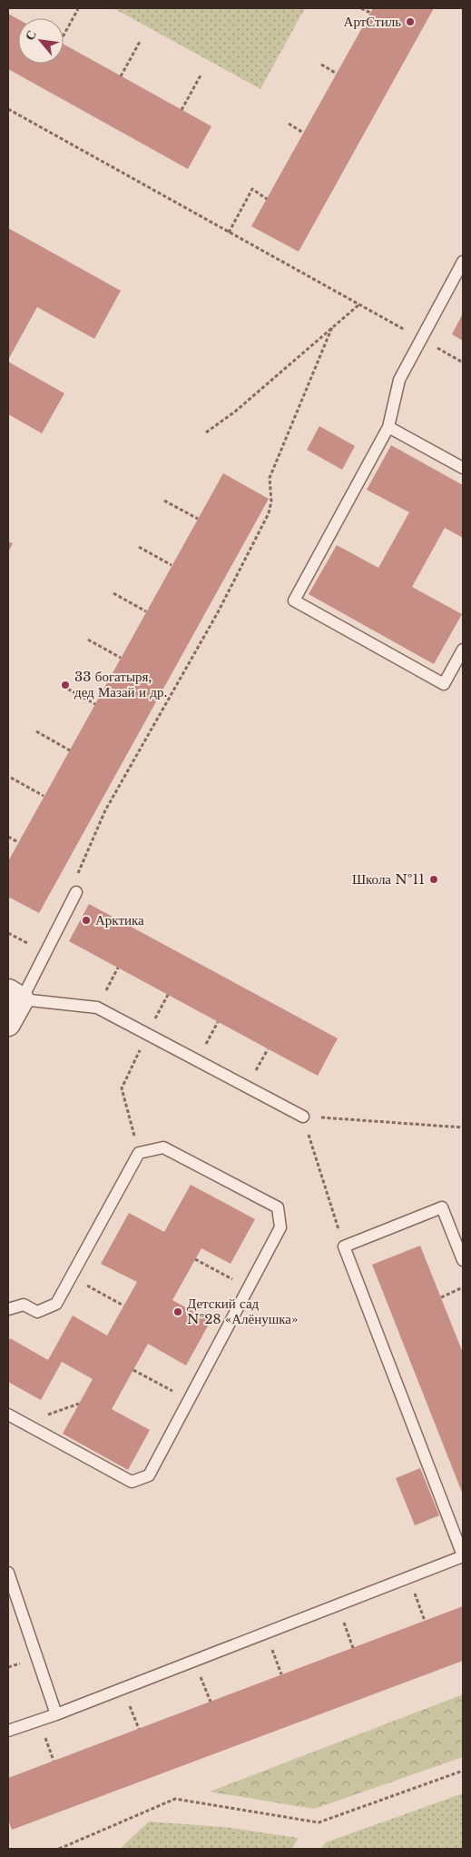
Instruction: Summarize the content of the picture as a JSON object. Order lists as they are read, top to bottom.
{
  "places": [
    "АртСтиль",
    "33 богатыря, дед Мазай и др.",
    "Школа №11",
    "Арктика",
    "Детский сад №28 «Алёнушка»"
  ],
  "north": "top left"
}
